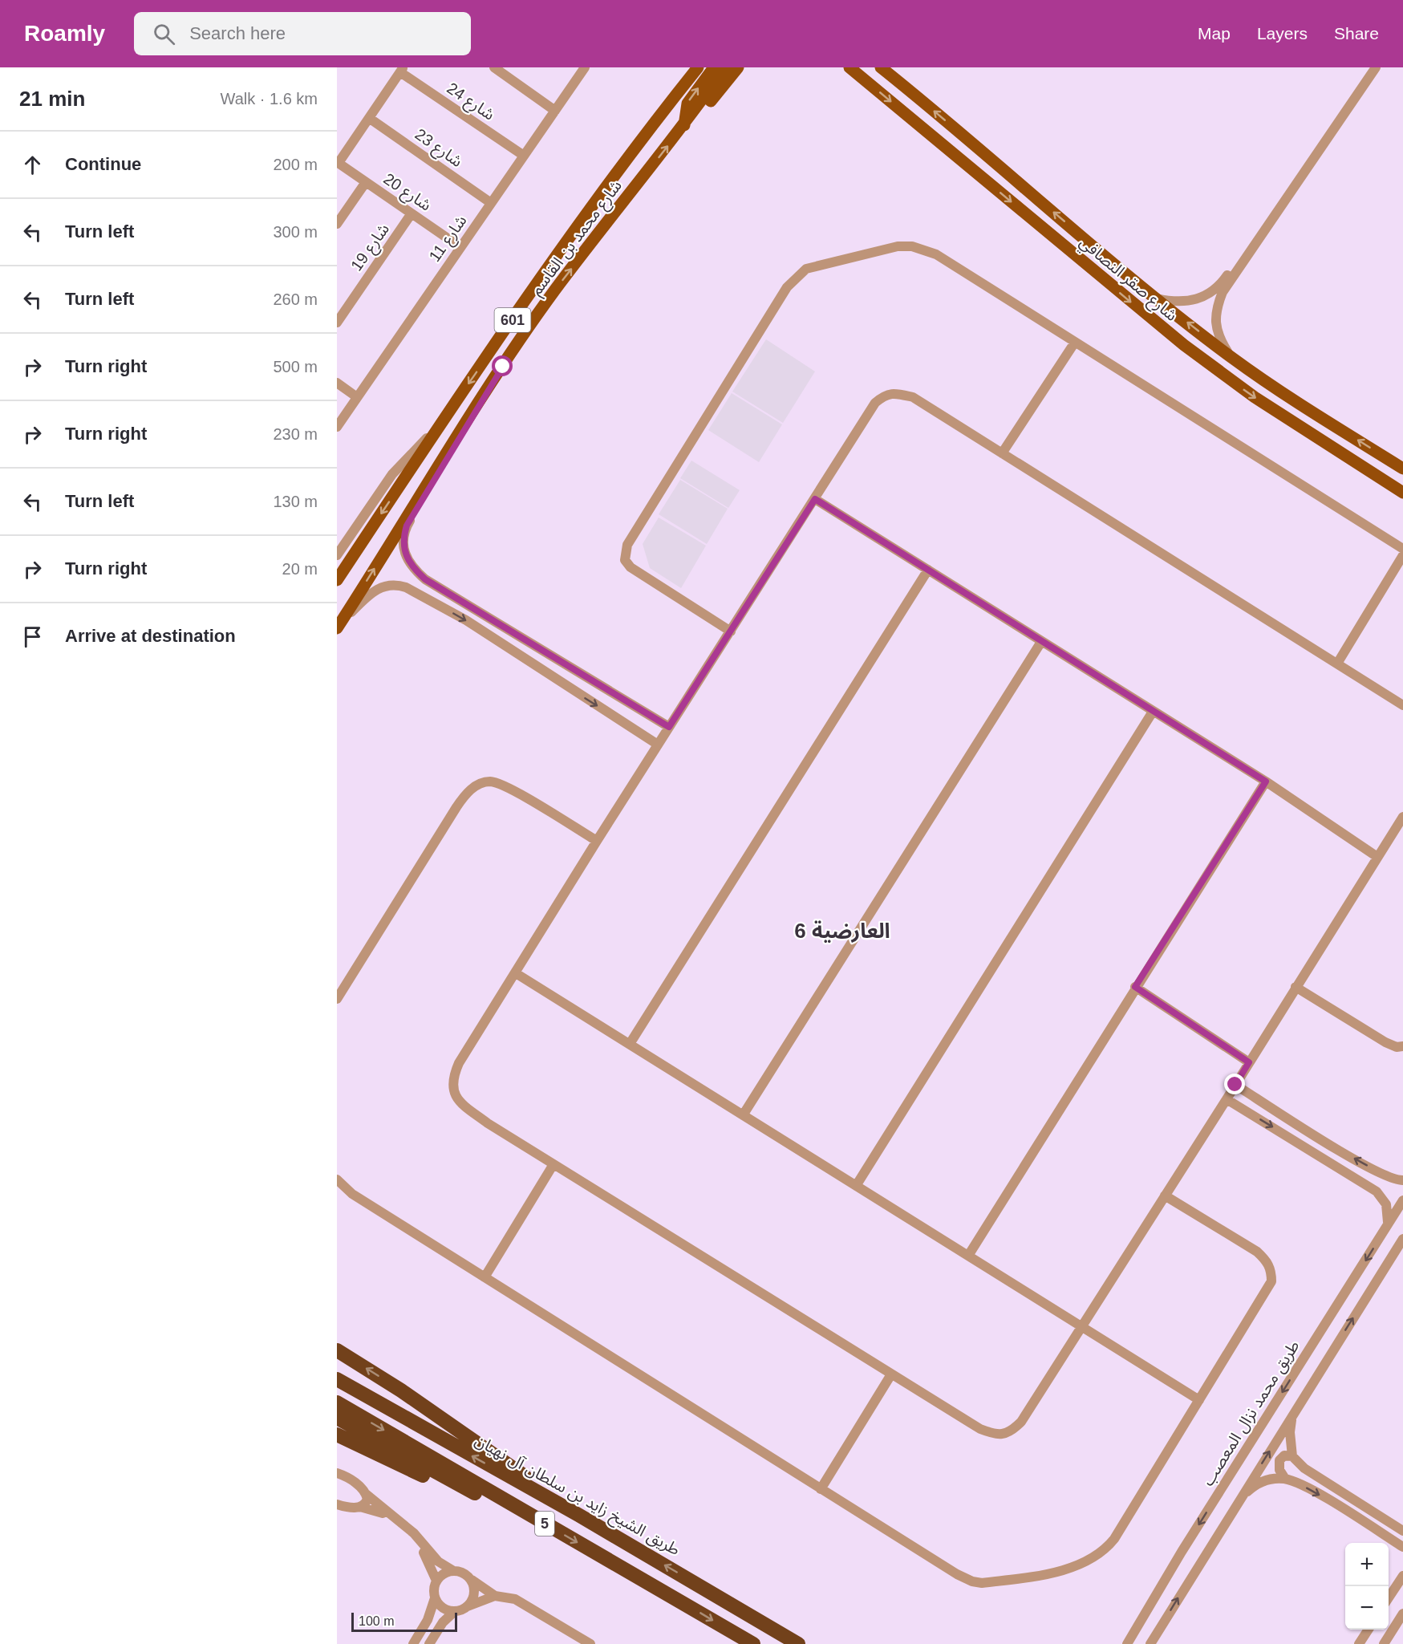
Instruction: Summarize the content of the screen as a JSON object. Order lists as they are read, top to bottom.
{
  "streets": {
    "highway": ["طريق الشيخ زايد بن سلطان آل نهيان", "5"],
    "main road": ["شارع محمد بن القاسم", "شارع صقر النصافي", "601"],
    "street": [
      "شارع 24",
      "شارع 23",
      "شارع 20",
      "شارع 11",
      "شارع 19",
      "طريق محمد نزال المعصب"
    ]
  },
  "crossings": [
    ["شارع 24", "شارع 11"],
    ["شارع 23", "شارع 11"],
    ["شارع 20", "شارع 11"],
    ["شارع 20", "شارع 19"]
  ],
  "districts": ["العارضية 6"],
  "scale_bar": "100 m",
  "page": {
    "header": "Roamly",
    "search": "Search here",
    "nav": ["Map", "Layers", "Share"],
    "heading": ["21 min", "Walk · 1.6 km"],
    "list": [
      ["Continue", "200 m"],
      ["Turn left", "300 m"],
      ["Turn left", "260 m"],
      ["Turn right", "500 m"],
      ["Turn right", "230 m"],
      ["Turn left", "130 m"],
      ["Turn right", "20 m"],
      "Arrive at destination"
    ],
    "map_buttons": ["+", "−"],
    "scale": "100 m"
  }
}
